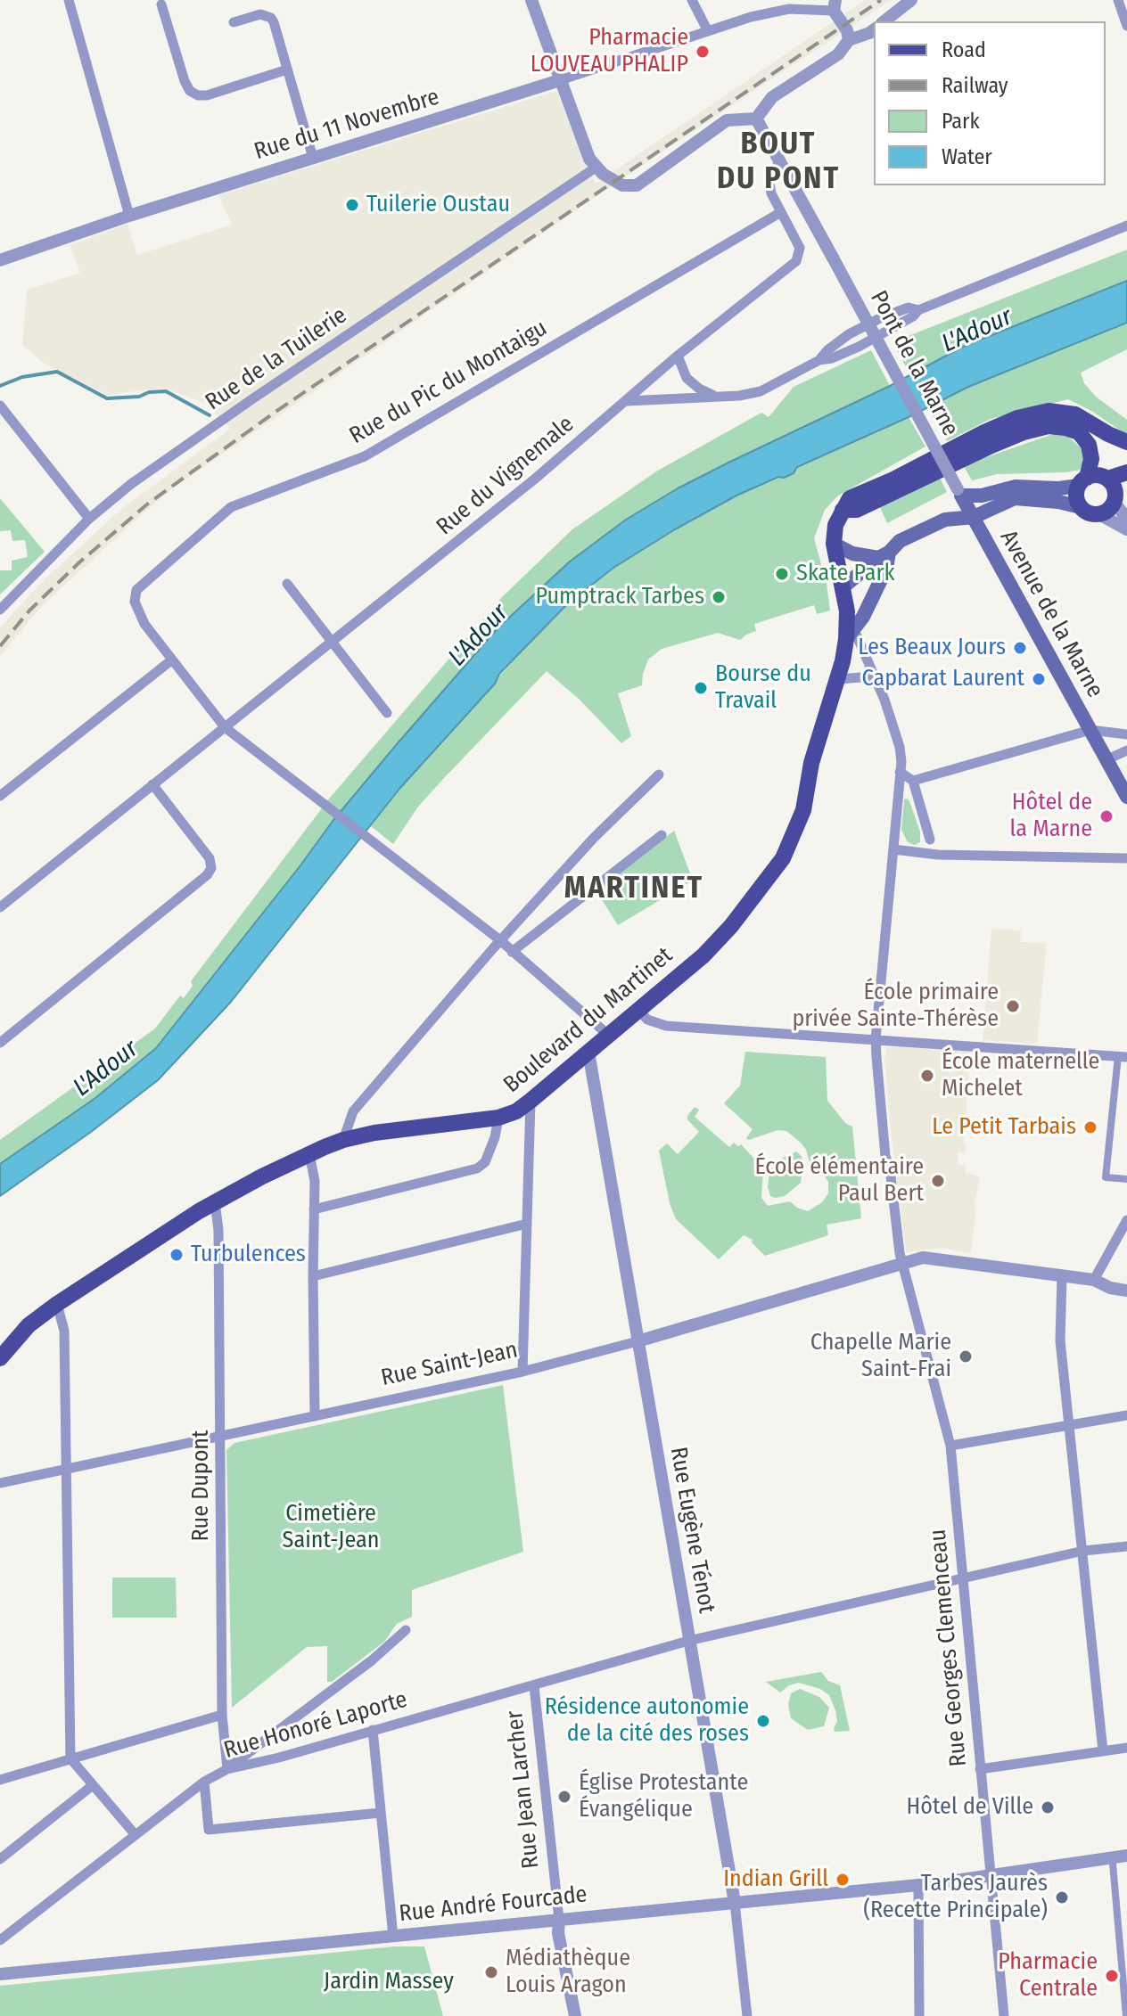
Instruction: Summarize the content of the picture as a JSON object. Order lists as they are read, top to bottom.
{
  "streets": {
    "main road": ["Avenue de la Marne", "Boulevard du Martinet"],
    "street": [
      "Rue du 11 Novembre",
      "Rue de la Tuilerie",
      "Pont de la Marne",
      "Rue du Pic du Montaigu",
      "Rue du Vignemale",
      "Rue Saint-Jean",
      "Rue Dupont",
      "Rue Eugène Ténot",
      "Rue Georges Clemenceau",
      "Rue Honoré Laporte",
      "Rue Jean Larcher",
      "Rue André Fourcade"
    ]
  },
  "crossings": [
    ["Pont de la Marne", "Rue du Vignemale"],
    ["Pont de la Marne", "Avenue de la Marne"],
    ["Rue du Pic du Montaigu", "Rue du Vignemale"],
    ["Boulevard du Martinet", "Rue Dupont"],
    ["Boulevard du Martinet", "Rue Eugène Ténot"],
    ["Boulevard du Martinet", "Rue Georges Clemenceau"],
    ["Rue Saint-Jean", "Rue Dupont"],
    ["Rue Saint-Jean", "Rue Eugène Ténot"],
    ["Rue Saint-Jean", "Rue Georges Clemenceau"],
    ["Rue Dupont", "Rue Honoré Laporte"],
    ["Rue Eugène Ténot", "Rue Honoré Laporte"],
    ["Rue Eugène Ténot", "Rue André Fourcade"],
    ["Rue Georges Clemenceau", "Rue Honoré Laporte"],
    ["Rue Georges Clemenceau", "Rue André Fourcade"],
    ["Rue Honoré Laporte", "Rue Jean Larcher"],
    ["Rue Jean Larcher", "Rue André Fourcade"]
  ],
  "districts": ["BOUT DU PONT", "MARTINET"],
  "water": ["L'Adour"],
  "parks": ["Cimetière Saint-Jean", "Jardin Massey"],
  "places": [
    "Pharmacie LOUVEAU PHALIP",
    "Tuilerie Oustau",
    "Skate Park",
    "Pumptrack Tarbes",
    "Les Beaux Jours",
    "Capbarat Laurent",
    "Bourse du Travail",
    "Hôtel de la Marne",
    "École primaire privée Sainte-Thérèse",
    "École maternelle Michelet",
    "Le Petit Tarbais",
    "École élémentaire Paul Bert",
    "Turbulences",
    "Chapelle Marie Saint-Frai",
    "Résidence autonomie de la cité des roses",
    "Église Protestante Évangélique",
    "Hôtel de Ville",
    "Indian Grill",
    "Tarbes Jaurès (Recette Principale)",
    "Médiathèque Louis Aragon",
    "Pharmacie Centrale"
  ],
  "legend": [
    "Road",
    "Railway",
    "Park",
    "Water"
  ]
}
